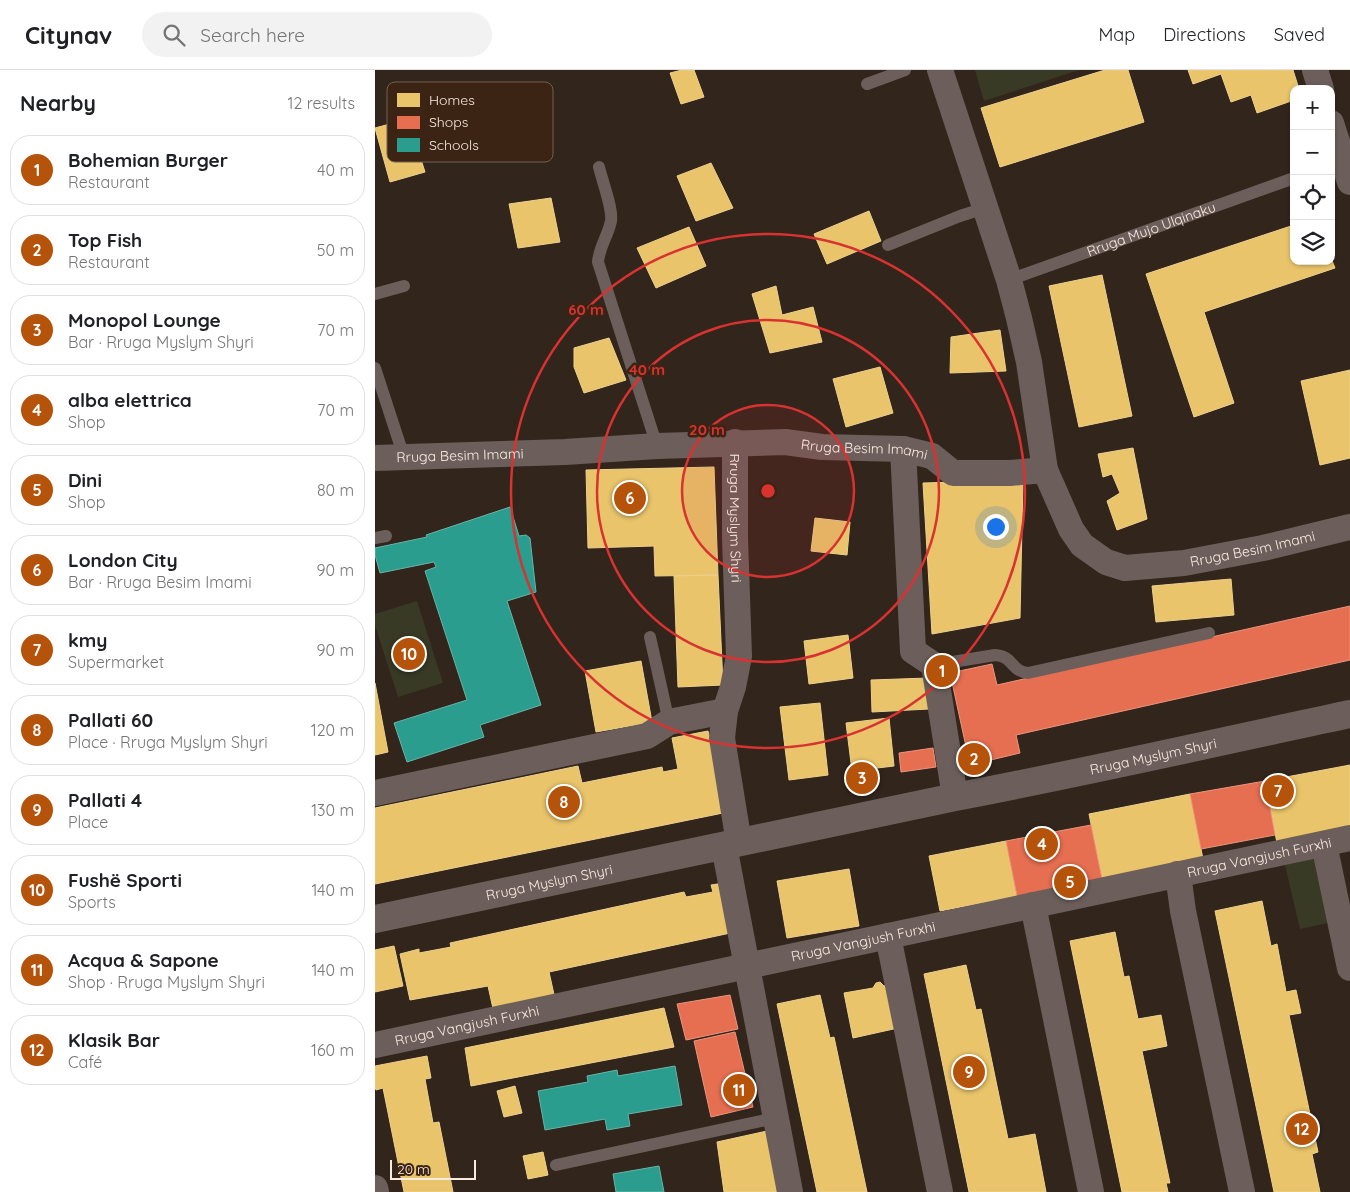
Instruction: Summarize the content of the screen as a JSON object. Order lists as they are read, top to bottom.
{
  "streets": {
    "street": ["Rruga Besim Imami", "Rruga Myslym Shyri", "Rruga Vangjush Furxhi"],
    "lane": ["Rruga Mujo Ulqinaku"]
  },
  "crossings": [
    ["Rruga Besim Imami", "Rruga Myslym Shyri"],
    ["Rruga Myslym Shyri", "Rruga Vangjush Furxhi"]
  ],
  "legend": ["Homes", "Shops", "Schools"],
  "scale_bar": "20 m",
  "page": {
    "header": "Citynav",
    "search": "Search here",
    "nav": ["Map", "Directions", "Saved"],
    "heading": ["Nearby", "12 results"],
    "map_buttons": ["+", "−"],
    "list": [
      {
        "mark": "1",
        "name": "Bohemian Burger",
        "note": "Restaurant",
        "value": "40 m"
      },
      {
        "mark": "2",
        "name": "Top Fish",
        "note": "Restaurant",
        "value": "50 m"
      },
      {
        "mark": "3",
        "name": "Monopol Lounge",
        "note": "Bar · Rruga Myslym Shyri",
        "value": "70 m"
      },
      {
        "mark": "4",
        "name": "alba elettrica",
        "note": "Shop",
        "value": "70 m"
      },
      {
        "mark": "5",
        "name": "Dini",
        "note": "Shop",
        "value": "80 m"
      },
      {
        "mark": "6",
        "name": "London City",
        "note": "Bar · Rruga Besim Imami",
        "value": "90 m"
      },
      {
        "mark": "7",
        "name": "kmy",
        "note": "Supermarket",
        "value": "90 m"
      },
      {
        "mark": "8",
        "name": "Pallati 60",
        "note": "Place · Rruga Myslym Shyri",
        "value": "120 m"
      },
      {
        "mark": "9",
        "name": "Pallati 4",
        "note": "Place",
        "value": "130 m"
      },
      {
        "mark": "10",
        "name": "Fushë Sporti",
        "note": "Sports",
        "value": "140 m"
      },
      {
        "mark": "11",
        "name": "Acqua & Sapone",
        "note": "Shop · Rruga Myslym Shyri",
        "value": "140 m"
      },
      {
        "mark": "12",
        "name": "Klasik Bar",
        "note": "Café",
        "value": "160 m"
      }
    ],
    "pins": [
      "6",
      "10",
      "1",
      "2",
      "3",
      "7",
      "8",
      "4",
      "5",
      "9",
      "11",
      "12"
    ],
    "scale": "20 m"
  },
  "rings": ["60 m", "40 m", "20 m"]
}
